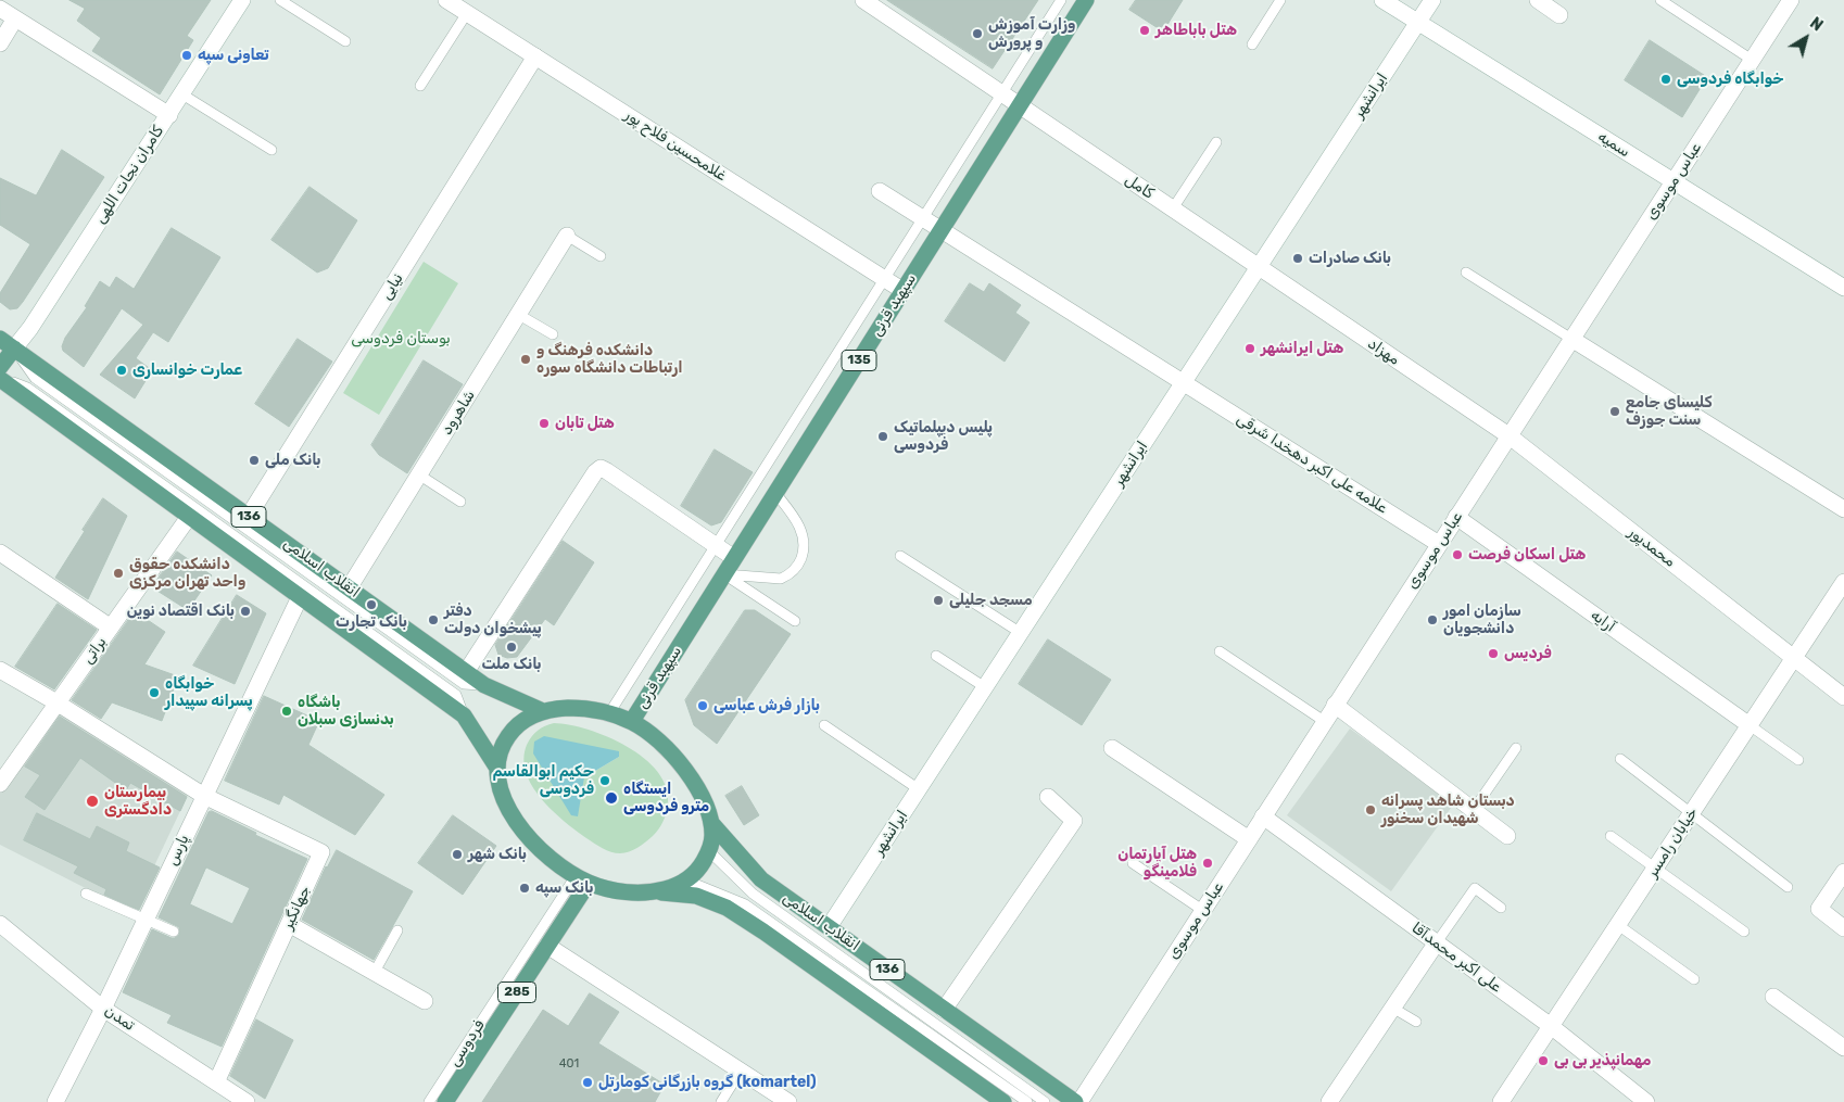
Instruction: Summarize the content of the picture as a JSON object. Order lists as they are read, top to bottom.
{
  "streets": {
    "main road": [
      "سپهبد قرنی",
      "135",
      "136",
      "انقلاب اسلامی",
      "285",
      "فردوسی"
    ],
    "street": [
      "ایرانشهر",
      "سمیه",
      "غلامحسین فلاح‌ پور",
      "کامران نجات اللهی",
      "عباس موسوی",
      "کامل",
      "نیایی",
      "مهزاد",
      "شاهرود",
      "علامه علی اکبر دهخدا شرقی",
      "محمدپور",
      "آرایه",
      "براتی",
      "خیابان رامسر",
      "پارس",
      "جهانگیر",
      "علی اکبر محمدآقا",
      "تمدن"
    ]
  },
  "crossings": [
    ["ایرانشهر", "سمیه"],
    ["ایرانشهر", "کامل"],
    ["ایرانشهر", "مهزاد"],
    ["ایرانشهر", "علامه علی اکبر دهخدا شرقی"],
    ["ایرانشهر", "انقلاب اسلامی"],
    ["سمیه", "عباس موسوی"],
    ["غلامحسین فلاح‌ پور", "نیایی"],
    ["غلامحسین فلاح‌ پور", "سپهبد قرنی"],
    ["کامران نجات اللهی", "انقلاب اسلامی"],
    ["عباس موسوی", "مهزاد"],
    ["عباس موسوی", "علامه علی اکبر دهخدا شرقی"],
    ["عباس موسوی", "محمدپور"],
    ["عباس موسوی", "آرایه"],
    ["عباس موسوی", "علی اکبر محمدآقا"],
    ["کامل", "سپهبد قرنی"],
    ["کامل", "مهزاد"],
    ["نیایی", "انقلاب اسلامی"],
    ["سپهبد قرنی", "علامه علی اکبر دهخدا شرقی"],
    ["مهزاد", "محمدپور"],
    ["شاهرود", "انقلاب اسلامی"],
    ["136", "براتی"],
    ["136", "پارس"],
    ["محمدپور", "خیابان رامسر"],
    ["آرایه", "خیابان رامسر"],
    ["خیابان رامسر", "علی اکبر محمدآقا"],
    ["پارس", "جهانگیر"],
    ["پارس", "تمدن"],
    ["جهانگیر", "تمدن"]
  ],
  "parks": ["بوستان فردوسی"],
  "places": [
    "هتل باباطاهر",
    "وزارت آموزش و پرورش",
    "تعاونی سپه",
    "خوابگاه فردوسی",
    "بانک صادرات",
    "هتل ایرانشهر",
    "دانشکده فرهنگ و ارتباطات دانشگاه سوره",
    "عمارت خوانساری",
    "کلیسای جامع سنت جوزف",
    "هتل تابان",
    "پلیس دیپلماتیک فردوسی",
    "بانک ملی",
    "هتل اسکان فرصت",
    "دانشکده حقوق واحد تهران مرکزی",
    "مسجد جلیلی",
    "بانک تجارت",
    "بانک اقتصاد نوین",
    "دفتر پیشخوان دولت",
    "سازمان امور دانشجویان",
    "بانک ملت",
    "فردیس",
    "خوابگاه پسرانه سپیدار",
    "بازار فرش عباسی",
    "باشگاه بدنسازی سبلان",
    "حکیم ابوالقاسم فردوسی",
    "ایستگاه مترو فردوسی",
    "بیمارستان دادگستری",
    "دبستان شاهد پسرانه شهیدان سخنور",
    "بانک شهر",
    "هتل آپارتمان فلامینگو",
    "بانک سپه",
    "مهمانپذیر بی بی",
    "گروه بازرگانی کومارتل (komartel)"
  ],
  "house_numbers": ["401"],
  "north": "top right"
}
